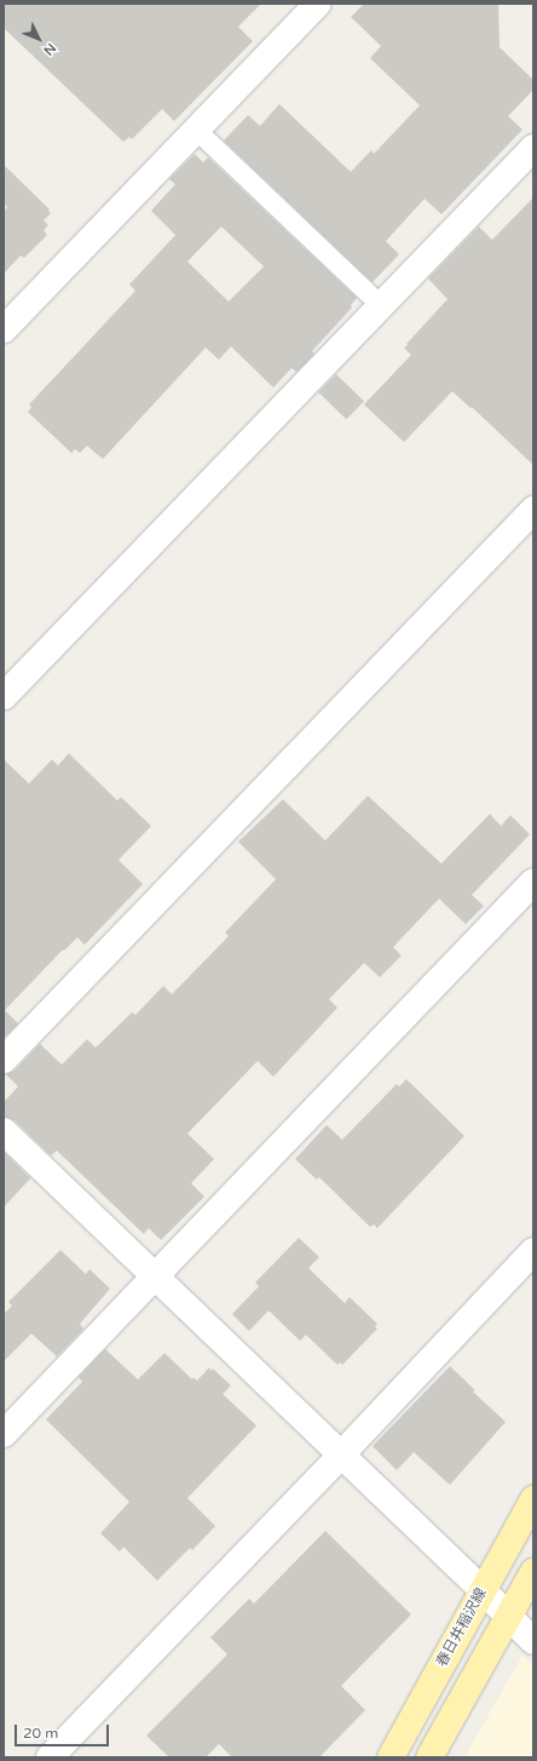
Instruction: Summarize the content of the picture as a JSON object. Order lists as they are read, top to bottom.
{
  "streets": {
    "main road": ["春日井稲沢線"]
  },
  "scale_bar": "20 m",
  "north": "bottom right"
}
